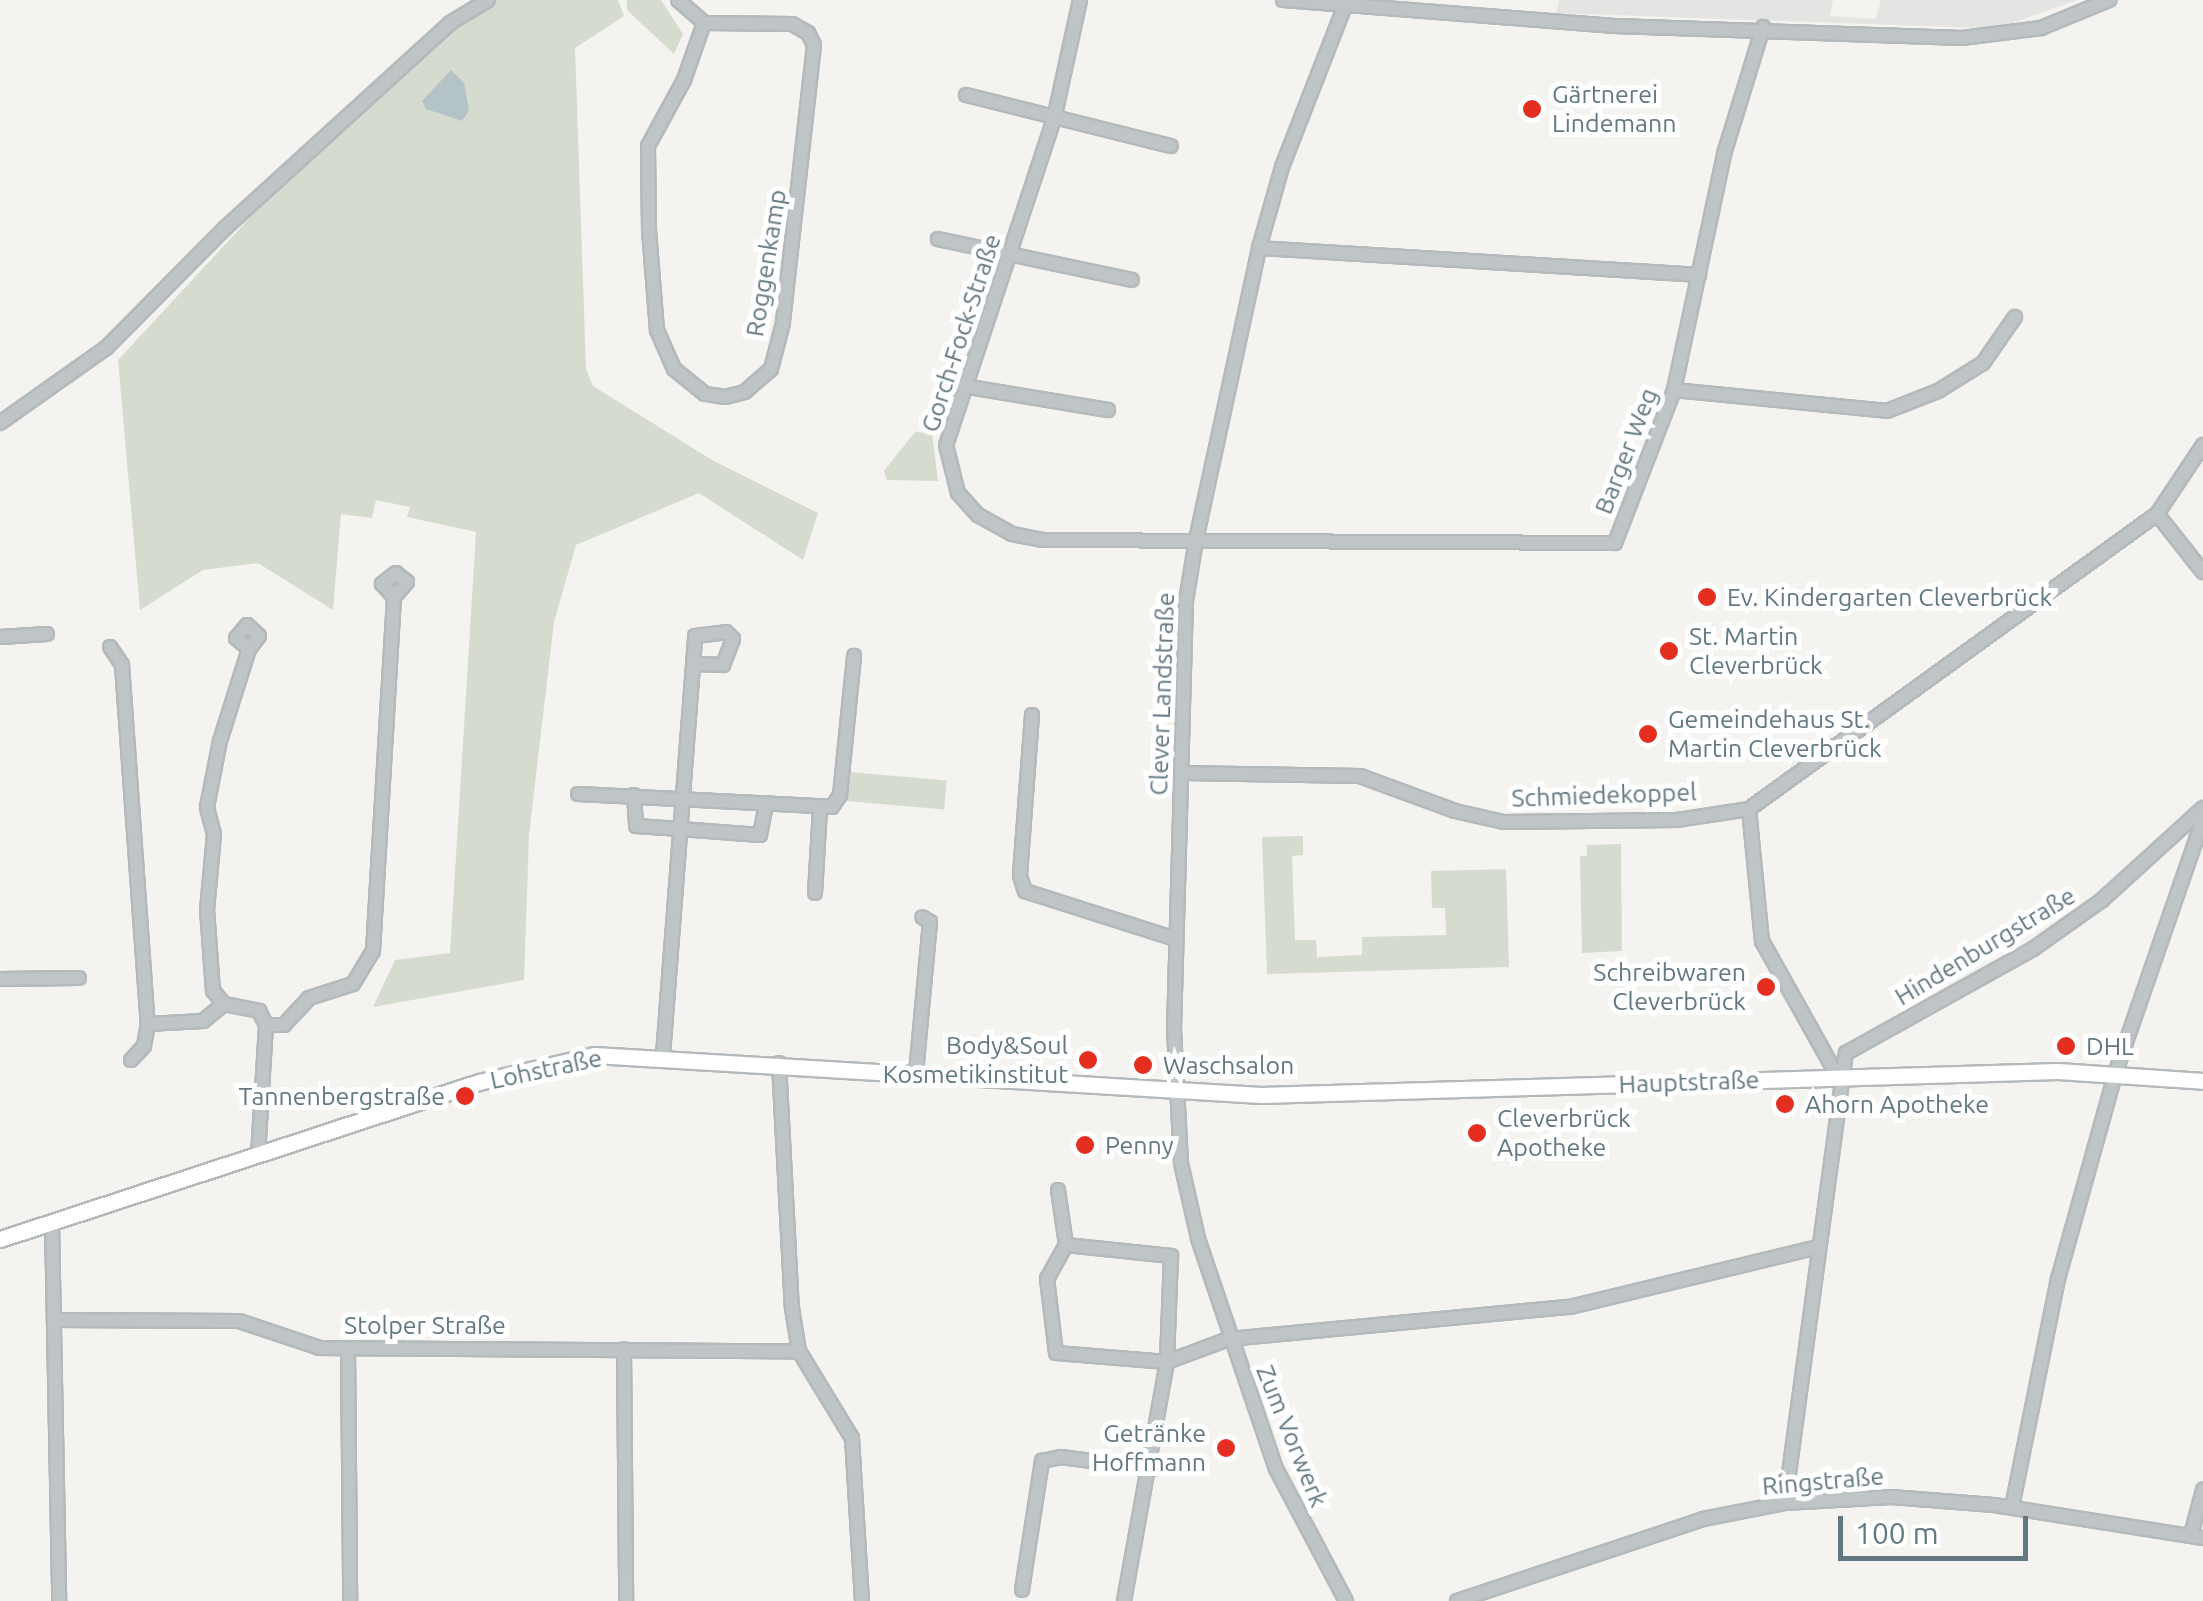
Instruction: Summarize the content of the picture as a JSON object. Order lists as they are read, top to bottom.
{
  "streets": {
    "main road": ["Lohstraße", "Hauptstraße"],
    "street": [
      "Roggenkamp",
      "Gorch-Fock-Straße",
      "Barger Weg",
      "Clever Landstraße",
      "Schmiedekoppel",
      "Hindenburgstraße",
      "Stolper Straße",
      "Zum Vorwerk",
      "Ringstraße"
    ]
  },
  "crossings": [
    ["Gorch-Fock-Straße", "Barger Weg"],
    ["Gorch-Fock-Straße", "Clever Landstraße"],
    ["Barger Weg", "Clever Landstraße"],
    ["Clever Landstraße", "Schmiedekoppel"],
    ["Clever Landstraße", "Lohstraße"],
    ["Clever Landstraße", "Hauptstraße"],
    ["Clever Landstraße", "Zum Vorwerk"],
    ["Hindenburgstraße", "Hauptstraße"],
    ["Lohstraße", "Hauptstraße"]
  ],
  "places": [
    "Gärtnerei Lindemann",
    "Ev. Kindergarten Cleverbrück",
    "St. Martin Cleverbrück",
    "Gemeindehaus St. Martin Cleverbrück",
    "Schreibwaren Cleverbrück",
    "DHL",
    "Body&Soul Kosmetikinstitut",
    "Waschsalon",
    "Tannenbergstraße",
    "Ahorn Apotheke",
    "Cleverbrück Apotheke",
    "Penny",
    "Getränke Hoffmann"
  ],
  "scale_bar": "100 m"
}
